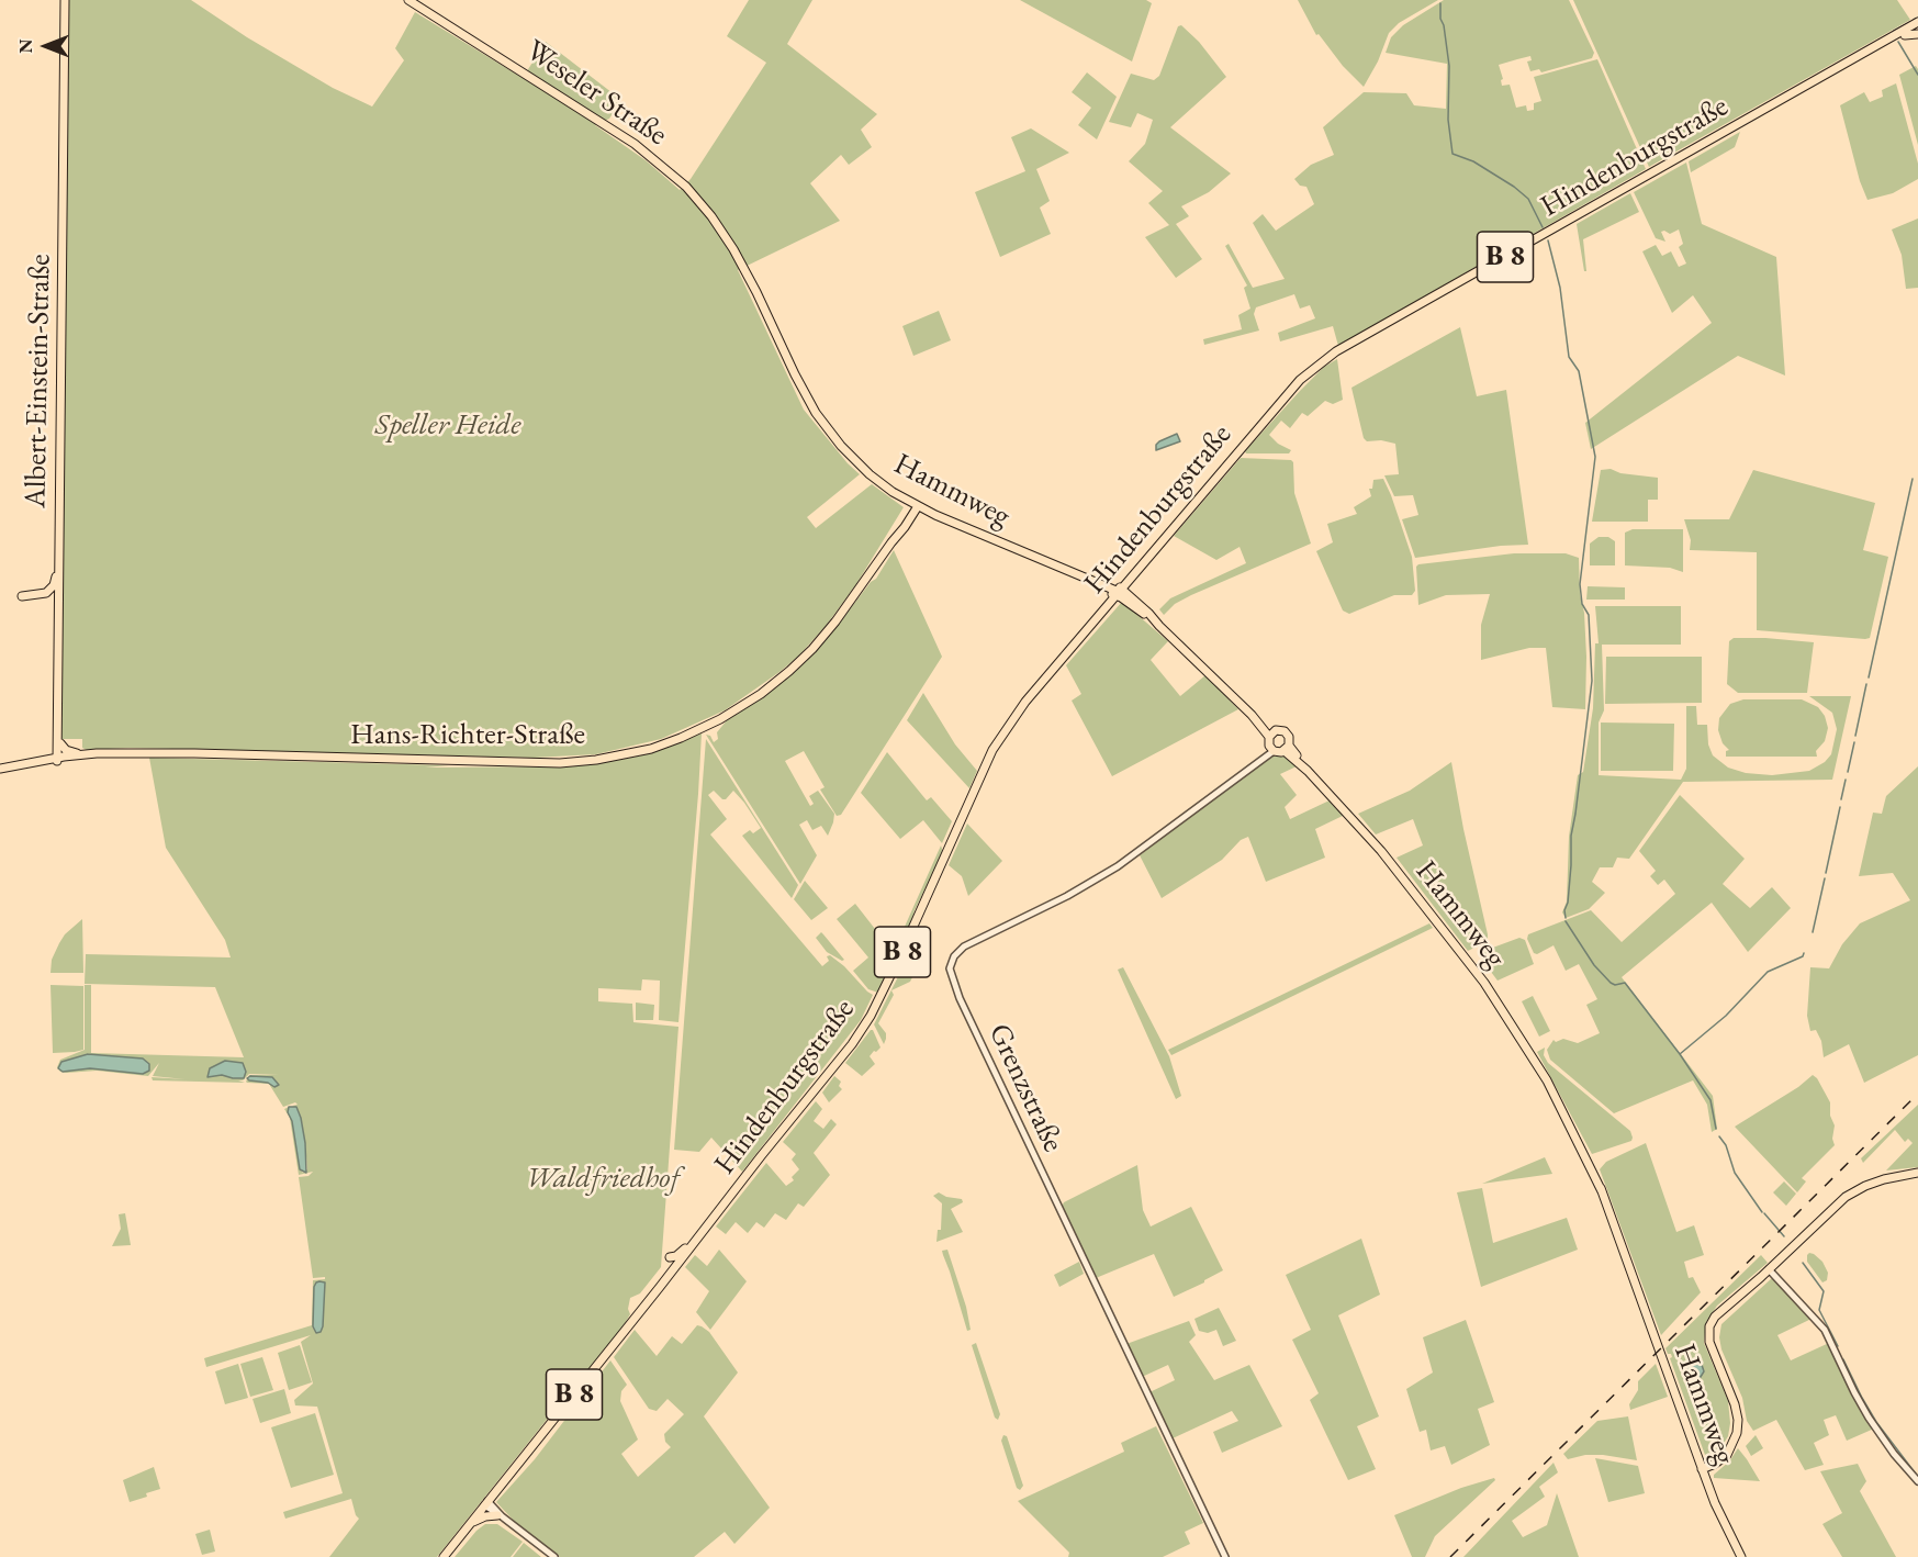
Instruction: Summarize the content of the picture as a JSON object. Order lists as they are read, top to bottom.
{
  "streets": {
    "main road": [
      "Weseler Straße",
      "Hindenburgstraße",
      "B 8",
      "Albert-Einstein-Straße",
      "Hammweg",
      "Hans-Richter-Straße"
    ],
    "street": ["Grenzstraße"]
  },
  "crossings": [
    ["Weseler Straße", "Hammweg"],
    ["Hindenburgstraße", "Hammweg"],
    ["Albert-Einstein-Straße", "Hans-Richter-Straße"],
    ["Hammweg", "Hans-Richter-Straße"],
    ["Hammweg", "Grenzstraße"]
  ],
  "parks": ["Speller Heide", "Waldfriedhof"],
  "north": "left"
}
